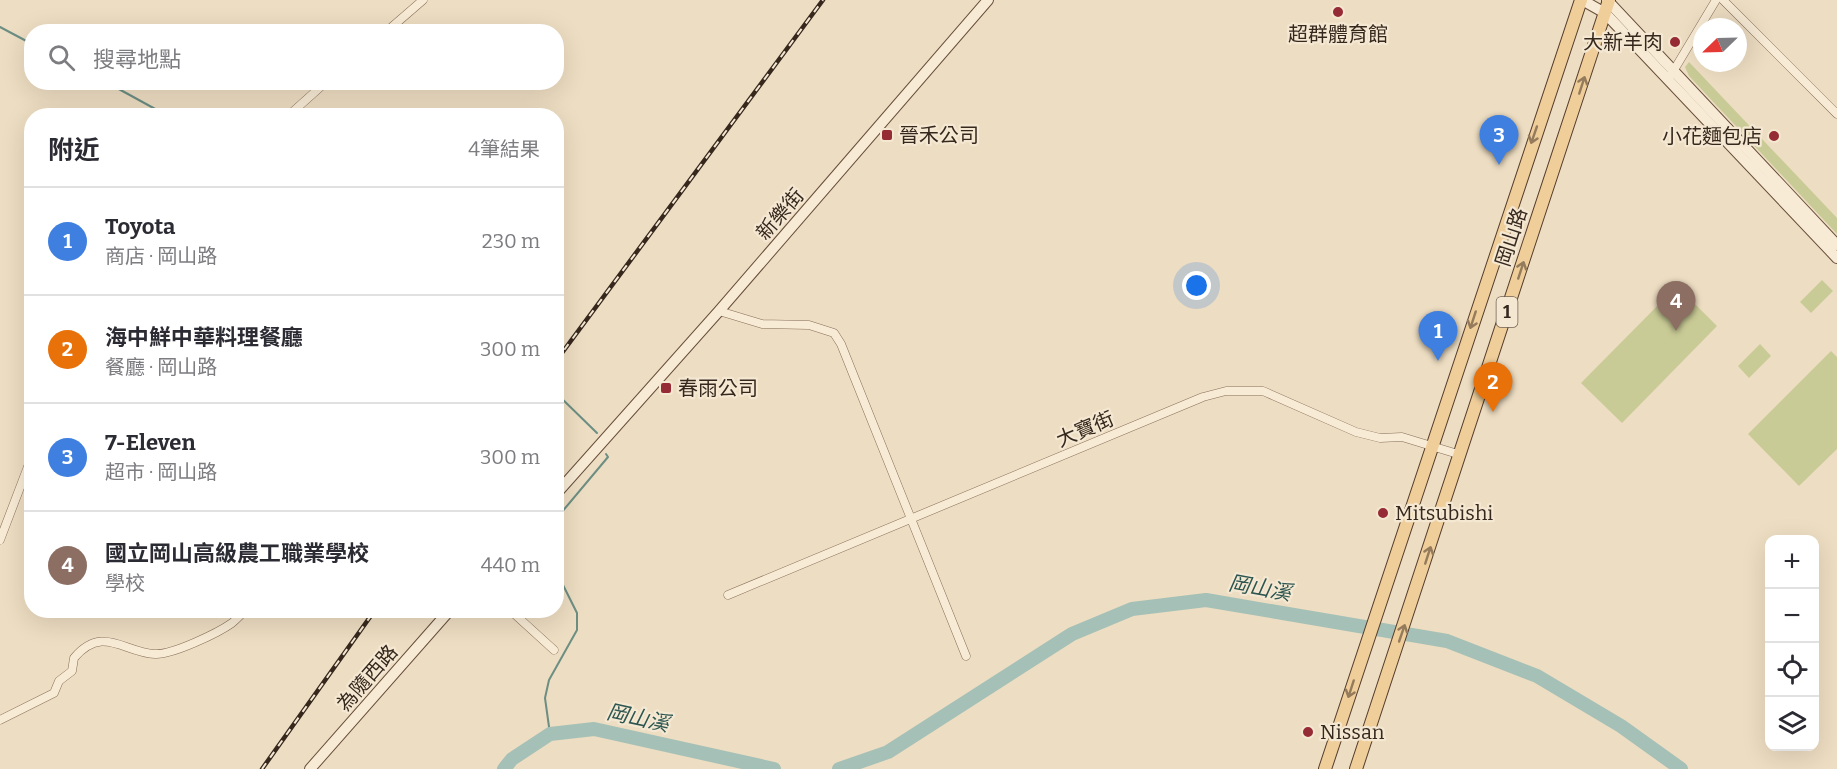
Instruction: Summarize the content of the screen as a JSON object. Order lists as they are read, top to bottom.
{
  "streets": {
    "main road": ["岡山路", "1"],
    "street": ["新樂街", "大寶街", "為隨西路"]
  },
  "crossings": [
    ["岡山路", "大寶街"]
  ],
  "water": ["岡山溪"],
  "places": {
    "other": [
      "超群體育館",
      "大新羊肉",
      "小花麵包店",
      "Mitsubishi",
      "Nissan"
    ],
    "transit": ["晉禾公司", "春雨公司"]
  },
  "north": "bottom left",
  "page": {
    "search": "搜尋地點",
    "heading": ["附近", "4筆結果"],
    "pins": [
      "3",
      "4",
      "1",
      "2"
    ],
    "list": [
      {
        "mark": "1",
        "name": "Toyota",
        "note": "商店 · 岡山路",
        "value": "230 m"
      },
      {
        "mark": "2",
        "name": "海中鮮中華料理餐廳",
        "note": "餐廳 · 岡山路",
        "value": "300 m"
      },
      {
        "mark": "3",
        "name": "7-Eleven",
        "note": "超市 · 岡山路",
        "value": "300 m"
      },
      {
        "mark": "4",
        "name": "國立岡山高級農工職業學校",
        "note": "學校",
        "value": "440 m"
      }
    ],
    "map_buttons": ["+", "−"]
  }
}
